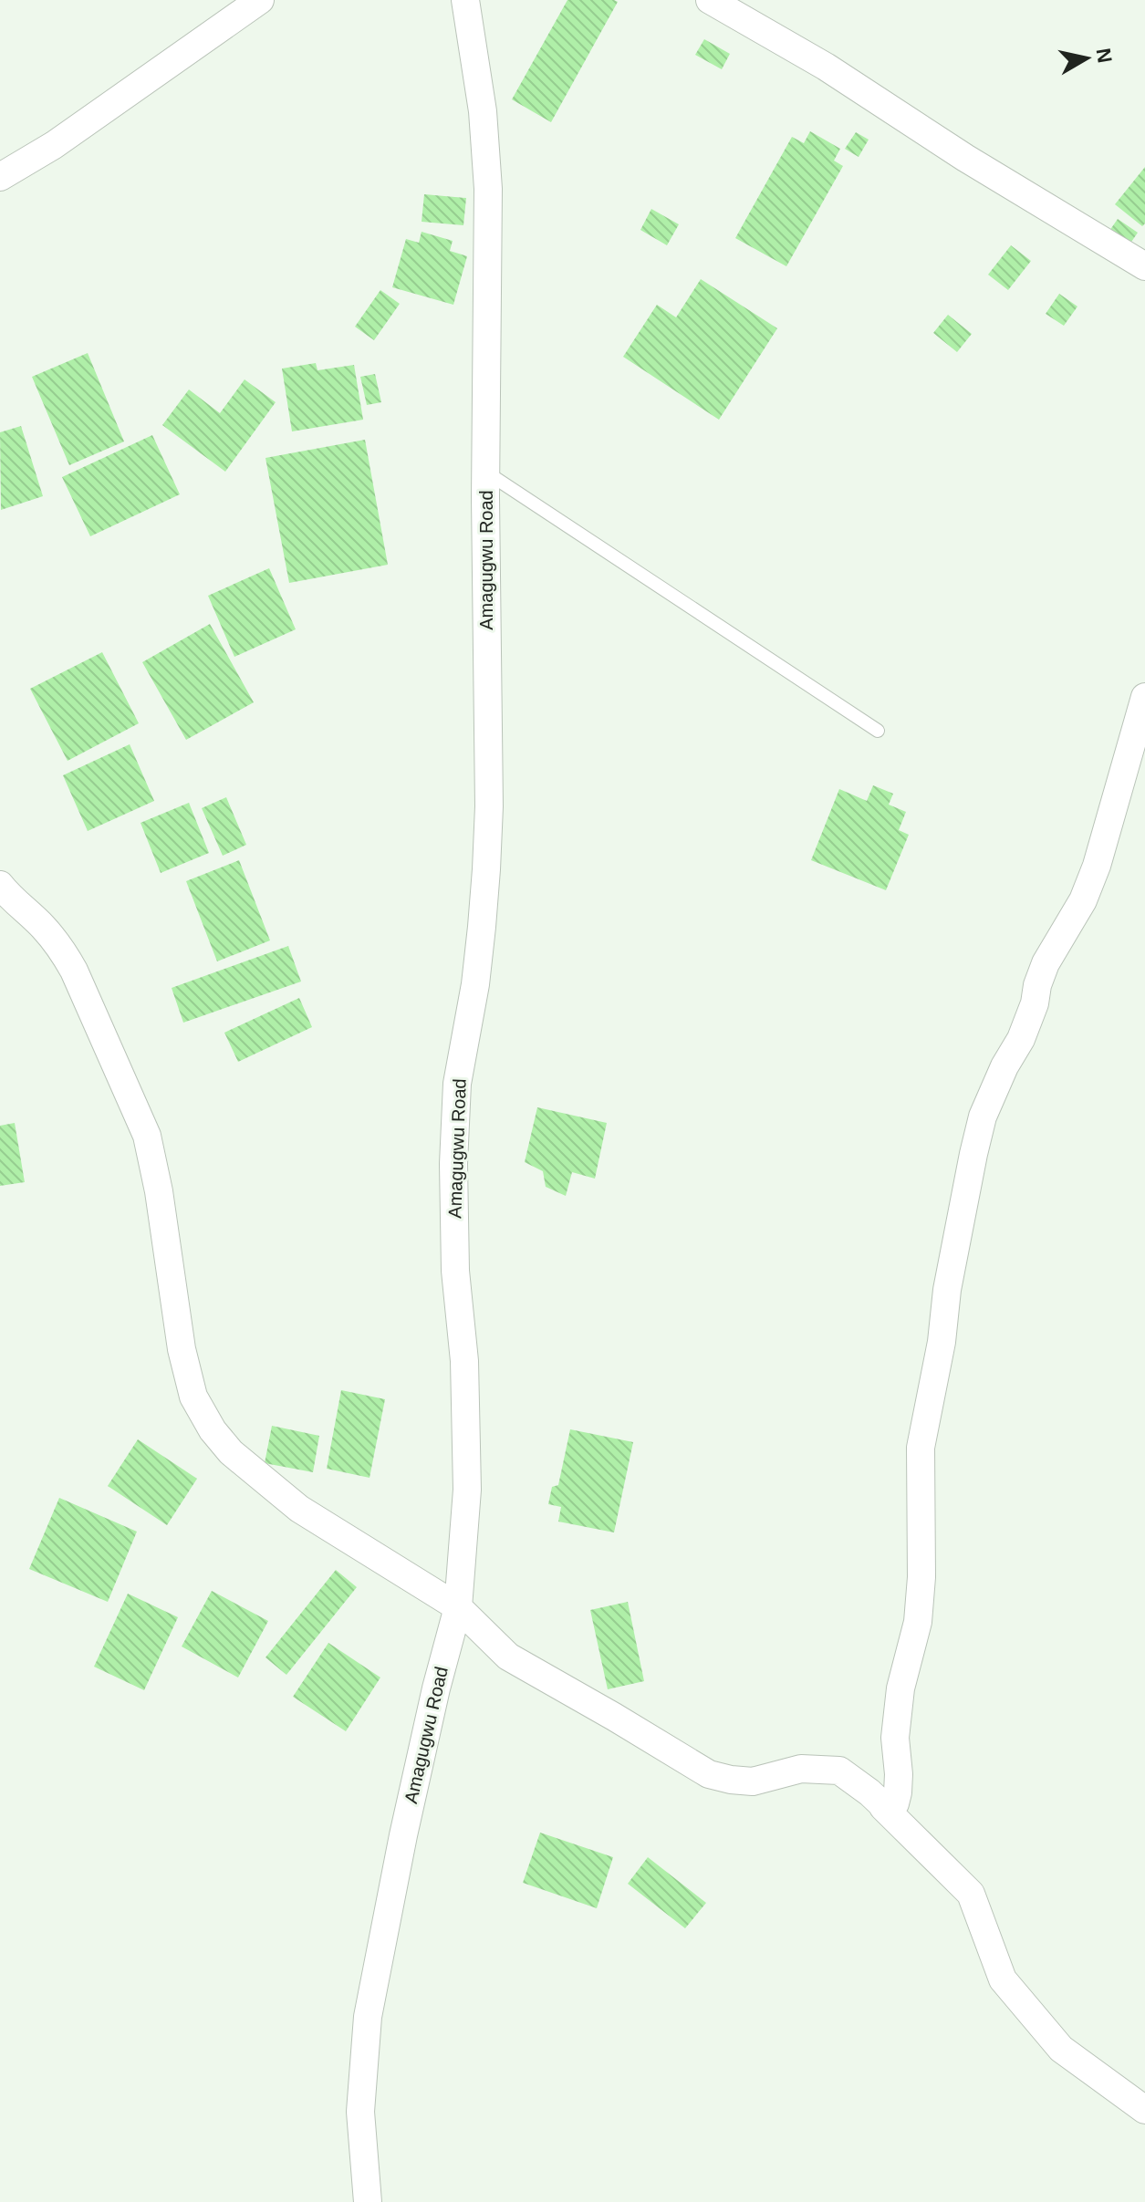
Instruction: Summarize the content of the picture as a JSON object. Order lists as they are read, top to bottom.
{
  "streets": {
    "street": ["Amagugwu Road"]
  },
  "north": "right"
}
